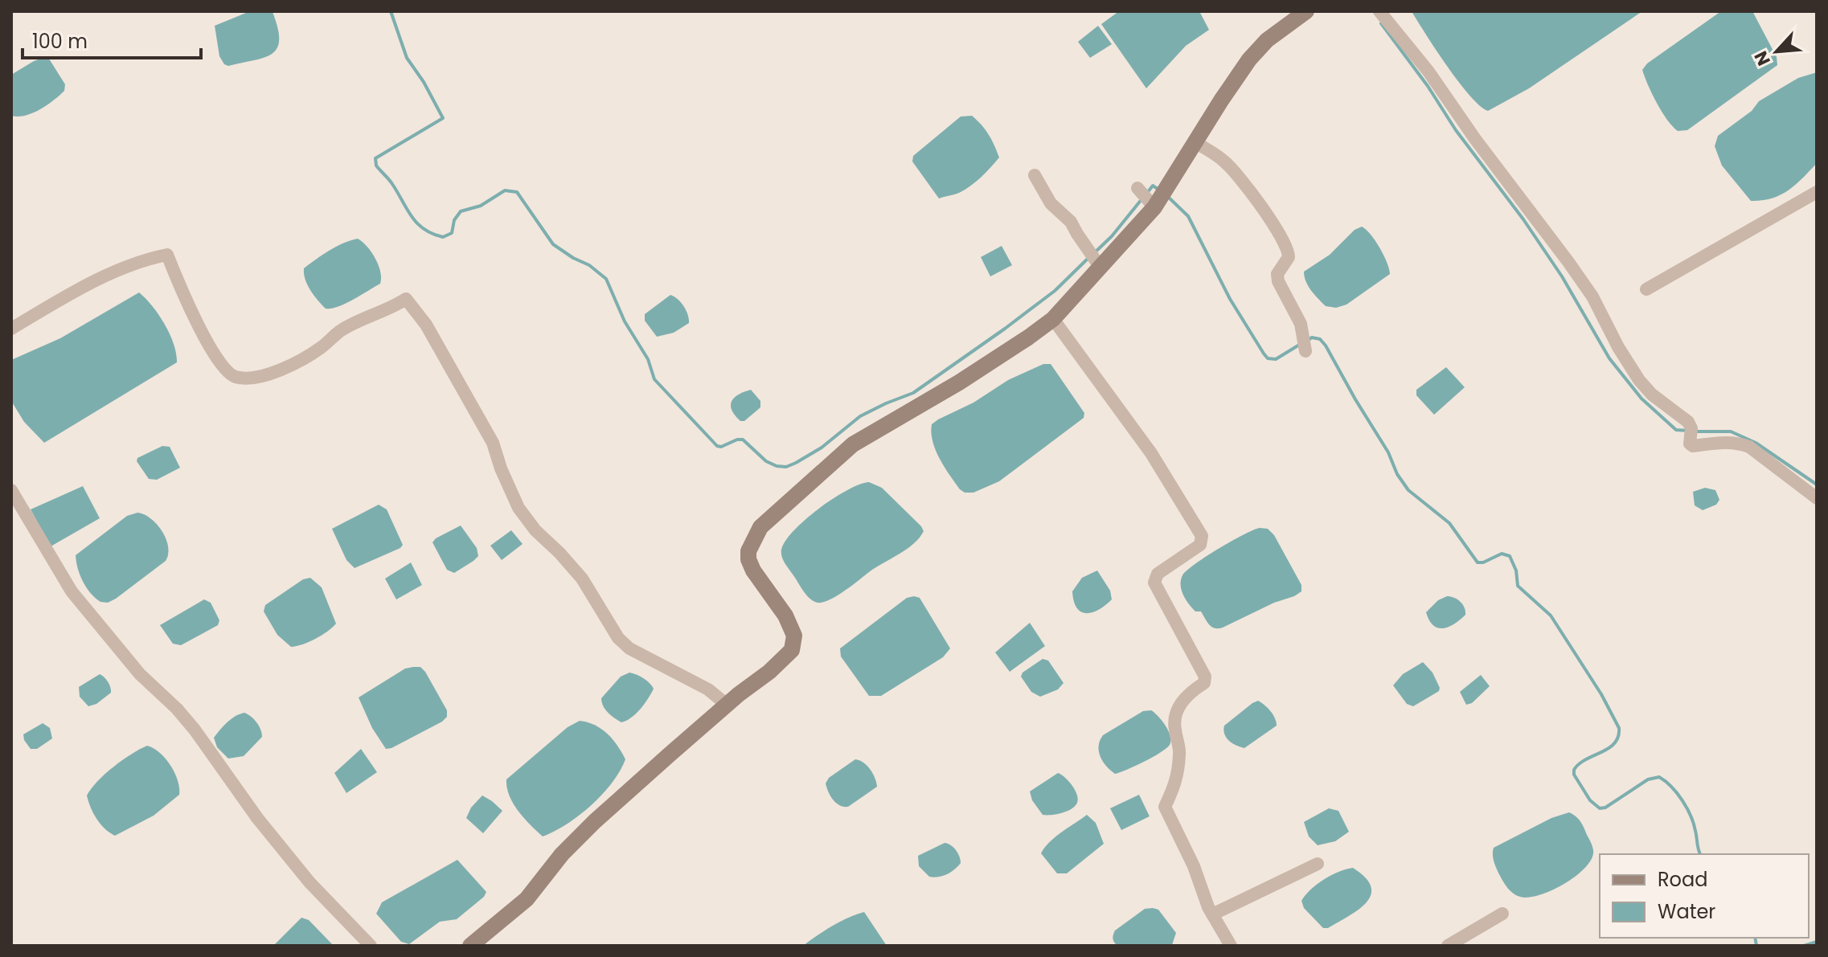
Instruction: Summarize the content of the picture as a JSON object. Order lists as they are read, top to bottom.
{
  "legend": ["Road", "Water"],
  "scale_bar": "100 m",
  "north": "bottom left"
}
